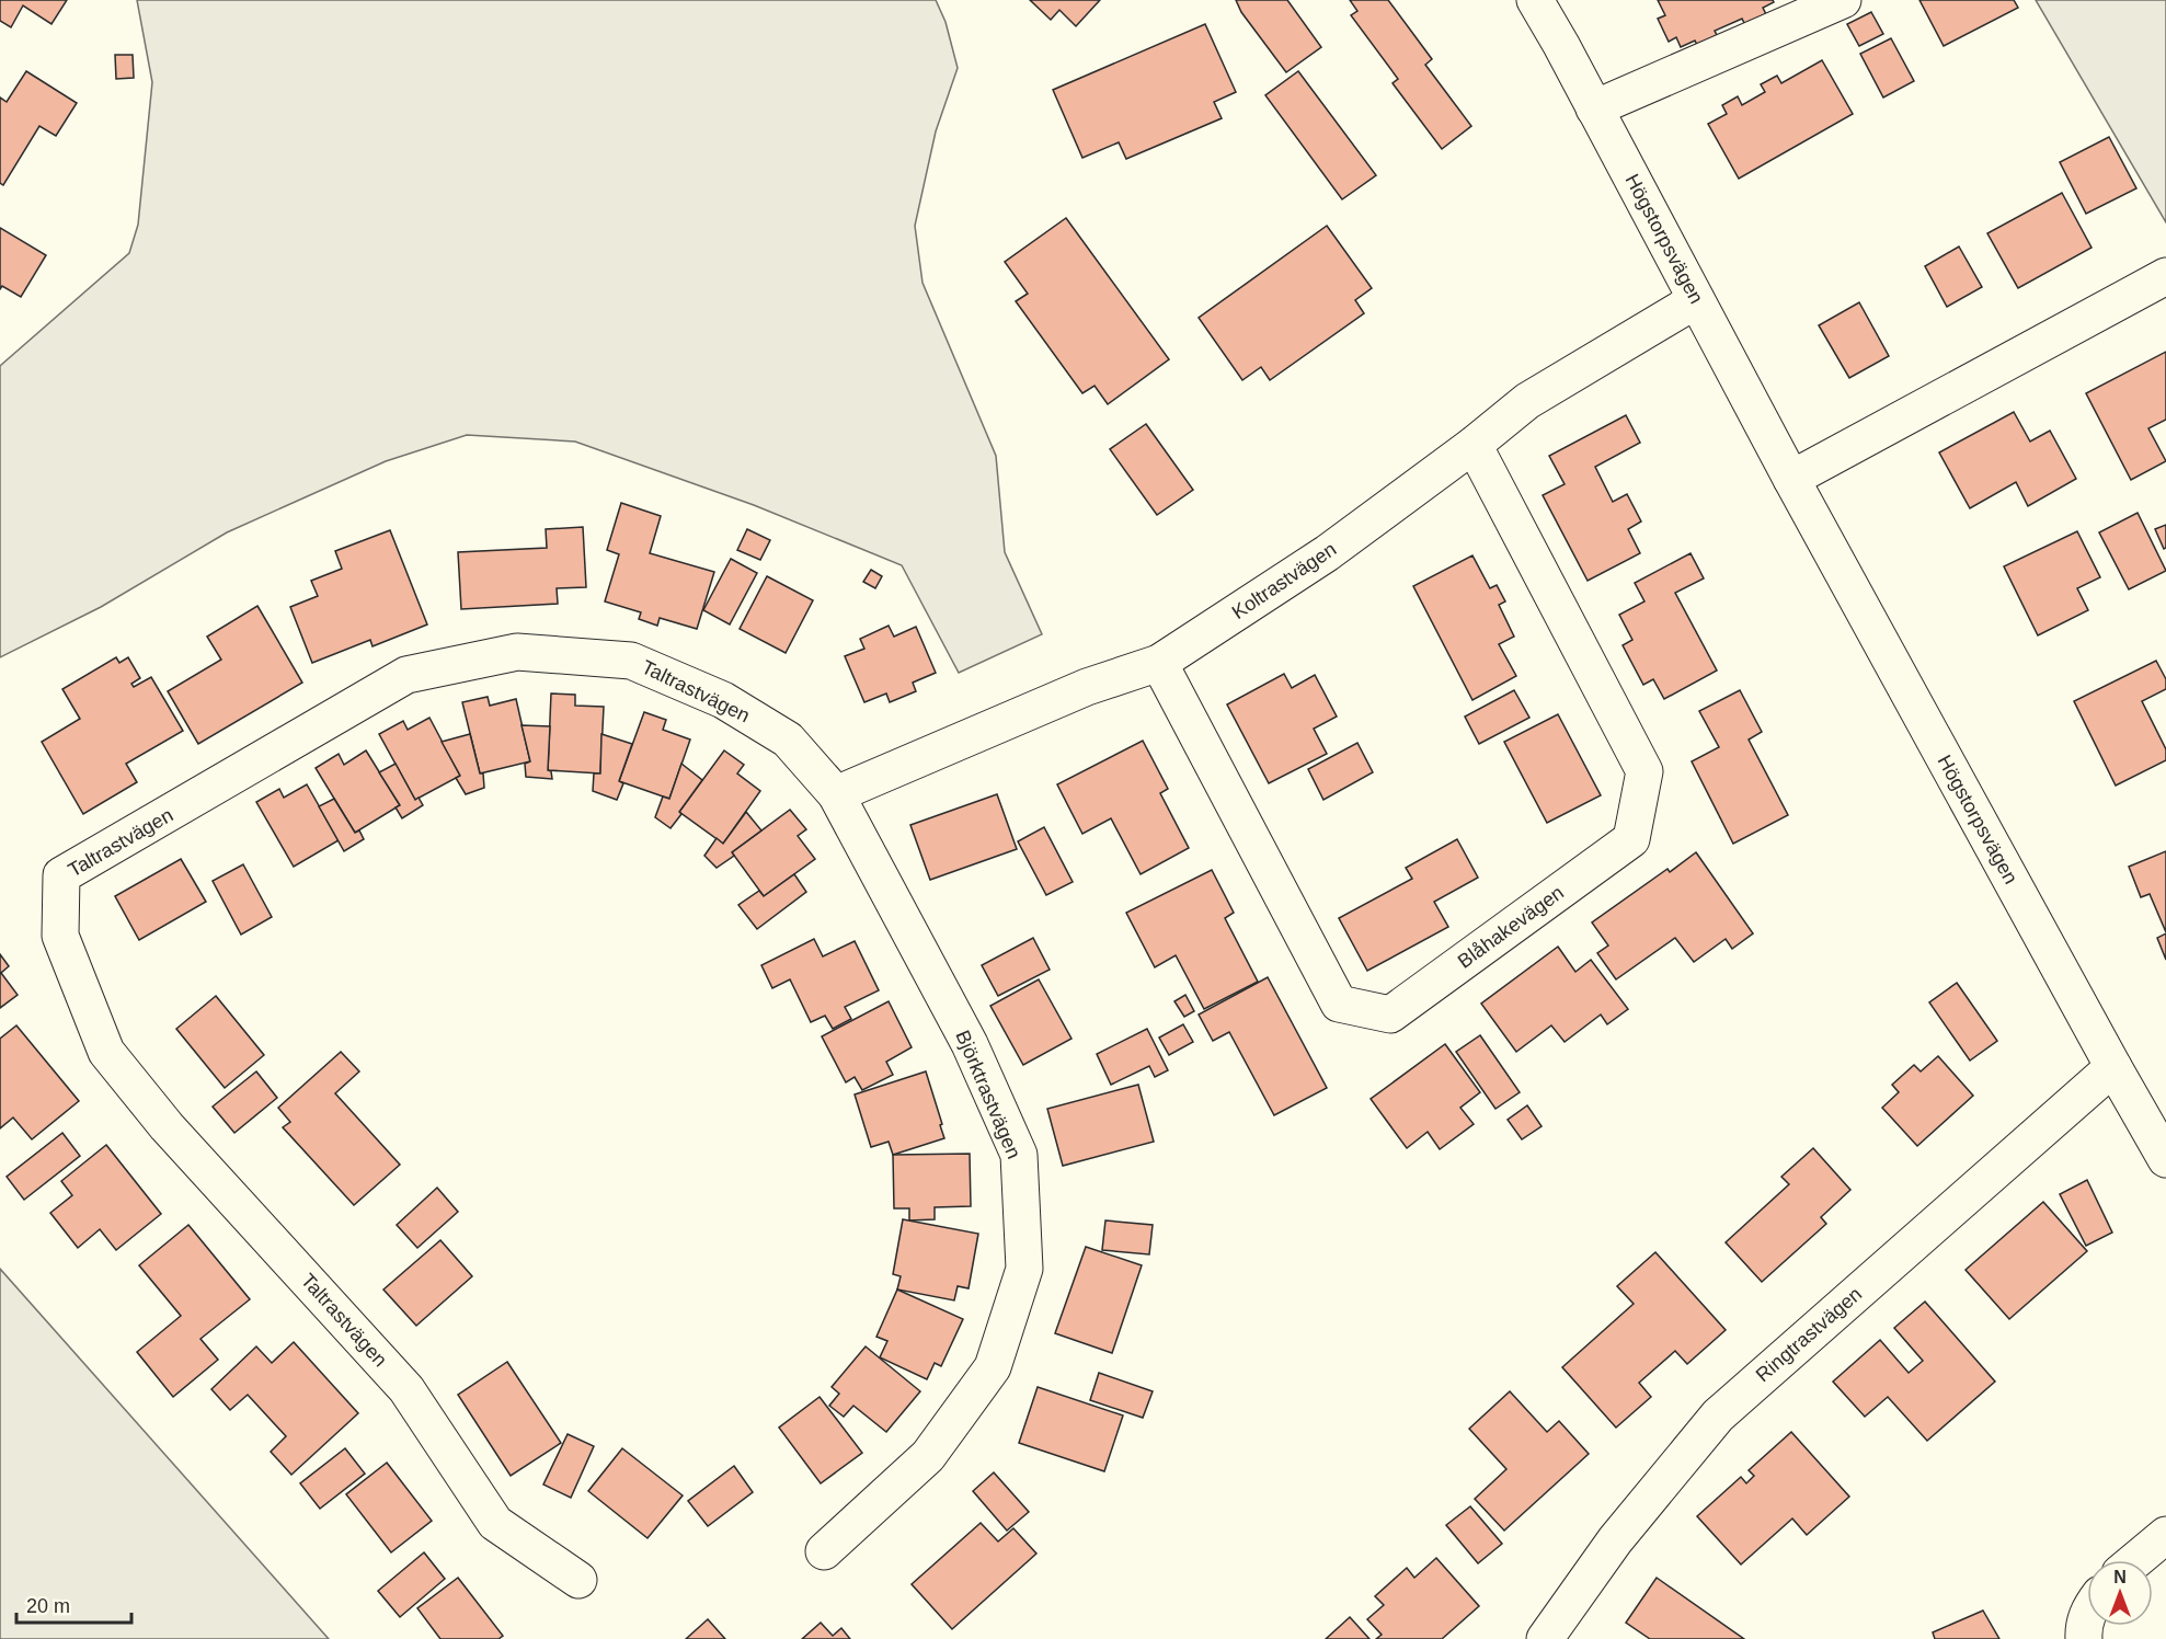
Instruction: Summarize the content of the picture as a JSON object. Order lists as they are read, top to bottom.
{
  "streets": {
    "street": [
      "Högstorpsvägen",
      "Koltrastvägen",
      "Taltrastvägen",
      "Blåhakevägen",
      "Björktrastvägen",
      "Ringtrastvägen"
    ]
  },
  "crossings": [
    ["Högstorpsvägen", "Koltrastvägen"],
    ["Högstorpsvägen", "Ringtrastvägen"],
    ["Koltrastvägen", "Taltrastvägen"],
    ["Koltrastvägen", "Blåhakevägen"],
    ["Koltrastvägen", "Björktrastvägen"],
    ["Taltrastvägen", "Björktrastvägen"]
  ],
  "scale_bar": "20 m",
  "north": "top"
}
